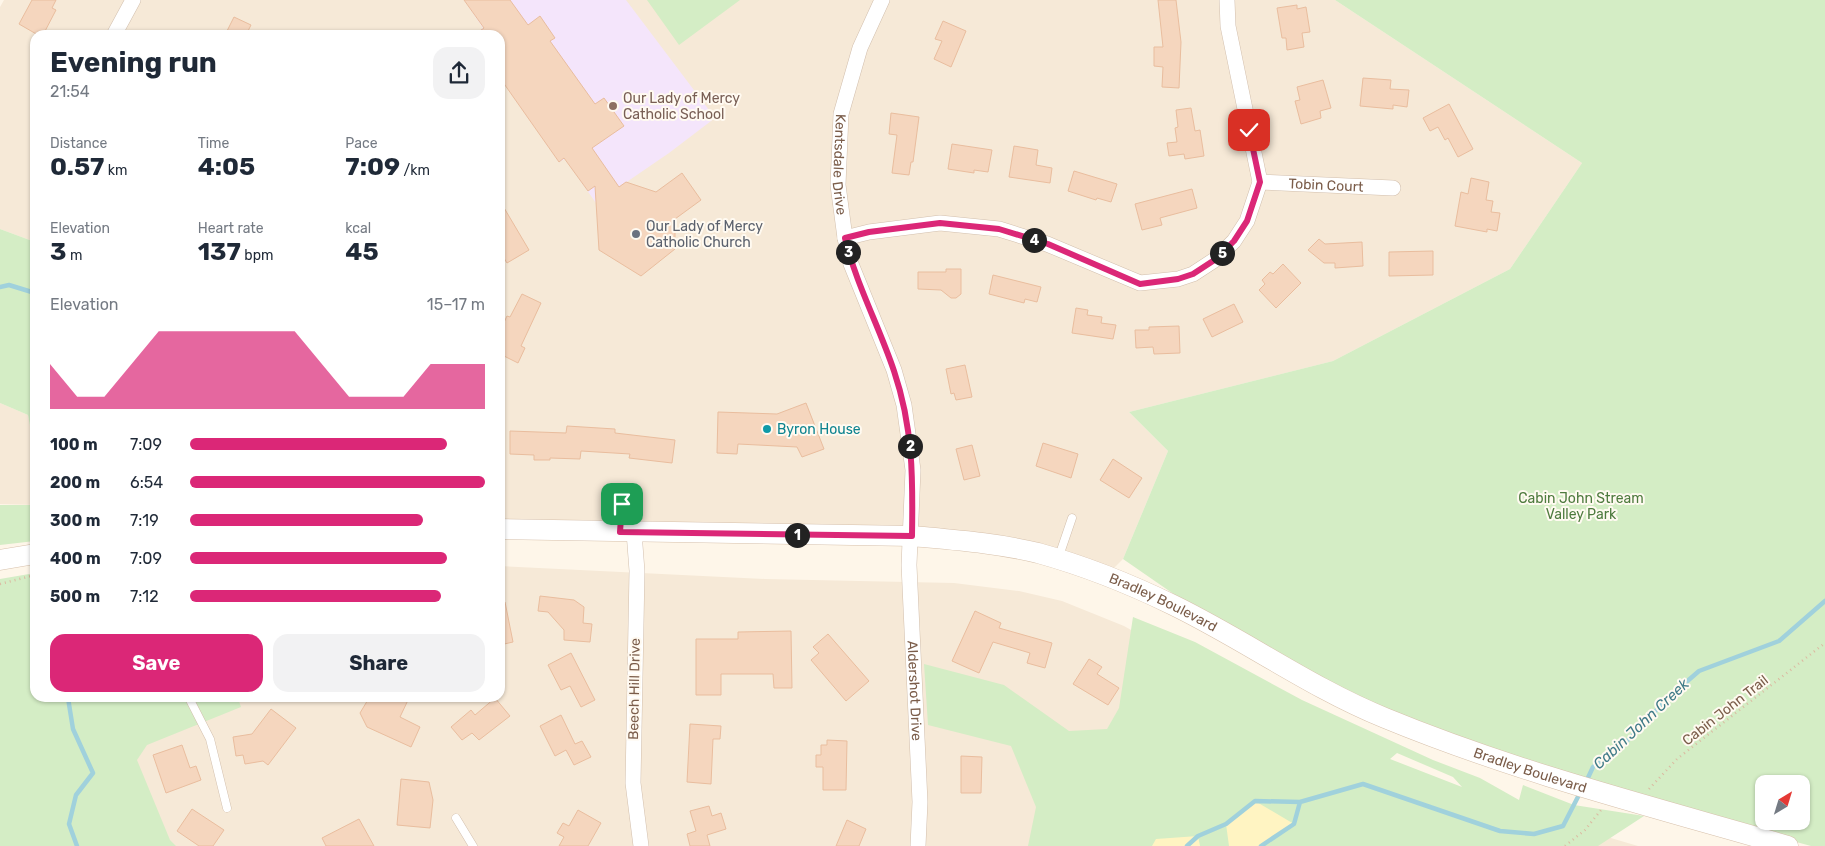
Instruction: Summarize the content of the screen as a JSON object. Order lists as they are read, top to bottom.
{
  "streets": {
    "main road": ["Bradley Boulevard"],
    "street": [
      "Kentsdale Drive",
      "Tobin Court",
      "Beech Hill Drive",
      "Aldershot Drive"
    ],
    "path": ["Cabin John Trail"]
  },
  "crossings": [
    ["Kentsdale Drive", "Bradley Boulevard"],
    ["Kentsdale Drive", "Aldershot Drive"],
    ["Bradley Boulevard", "Beech Hill Drive"],
    ["Bradley Boulevard", "Aldershot Drive"]
  ],
  "water": ["Cabin John Creek"],
  "parks": ["Cabin John Stream Valley Park"],
  "places": ["Our Lady of Mercy Catholic School", "Our Lady of Mercy Catholic Church", "Byron House"],
  "north": "top right",
  "page": {
    "heading": ["Evening run", "21:54"],
    "stats": [
      ["Distance", "0.57 km"],
      ["Time", "4:05"],
      ["Pace", "7:09 /km"],
      ["Elevation", "3 m"],
      ["Heart rate", "137 bpm"],
      ["kcal", "45"]
    ],
    "pins": [
      "4",
      "3",
      "5",
      "2",
      "1"
    ],
    "chart": ["Elevation", "15–17 m"],
    "list": [
      {
        "name": "100 m",
        "note": "7:09"
      },
      {
        "name": "200 m",
        "note": "6:54"
      },
      {
        "name": "300 m",
        "note": "7:19"
      },
      {
        "name": "400 m",
        "note": "7:09"
      },
      {
        "name": "500 m",
        "note": "7:12"
      }
    ],
    "buttons": ["Save", "Share"]
  }
}
